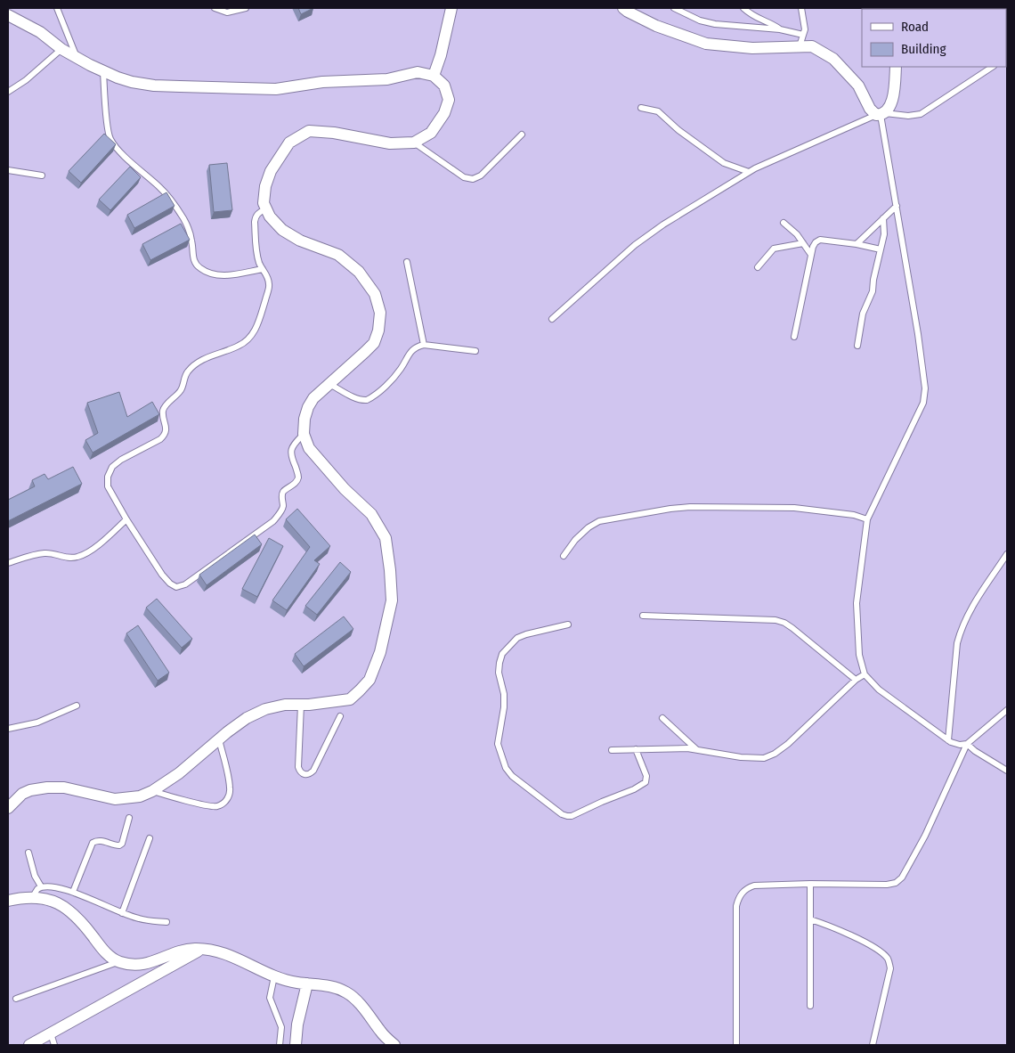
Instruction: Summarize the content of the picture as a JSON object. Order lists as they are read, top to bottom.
{
  "legend": ["Road", "Building"]
}
